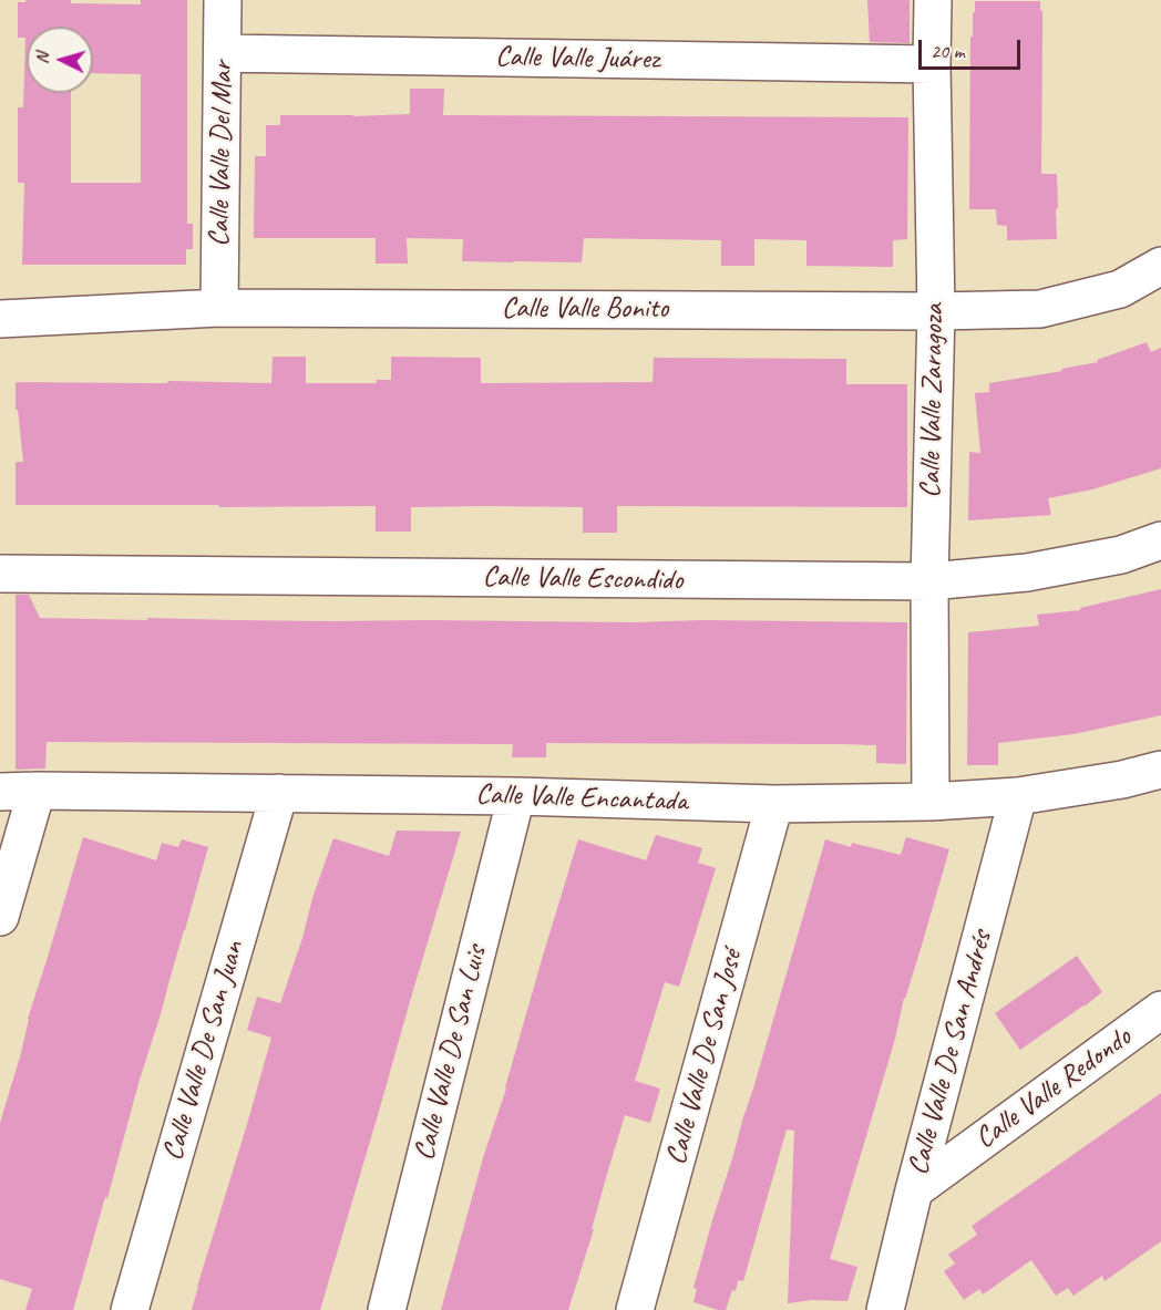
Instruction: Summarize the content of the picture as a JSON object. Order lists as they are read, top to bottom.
{
  "streets": {
    "street": [
      "Calle Valle Juárez",
      "Calle Valle Del Mar",
      "Calle Valle Bonito",
      "Calle Valle Zaragoza",
      "Calle Valle Escondido",
      "Calle Valle Encantada",
      "Calle Valle De San Juan",
      "Calle Valle De San Luis",
      "Calle Valle De San Andrés",
      "Calle Valle De San José",
      "Calle Valle Redondo"
    ]
  },
  "crossings": [
    ["Calle Valle Juárez", "Calle Valle Del Mar"],
    ["Calle Valle Juárez", "Calle Valle Zaragoza"],
    ["Calle Valle Del Mar", "Calle Valle Bonito"],
    ["Calle Valle Bonito", "Calle Valle Zaragoza"],
    ["Calle Valle Zaragoza", "Calle Valle Escondido"],
    ["Calle Valle Zaragoza", "Calle Valle Encantada"],
    ["Calle Valle Encantada", "Calle Valle De San Juan"],
    ["Calle Valle Encantada", "Calle Valle De San Luis"],
    ["Calle Valle Encantada", "Calle Valle De San Andrés"],
    ["Calle Valle Encantada", "Calle Valle De San José"],
    ["Calle Valle De San Andrés", "Calle Valle Redondo"]
  ],
  "scale_bar": "20 m",
  "north": "left"
}
